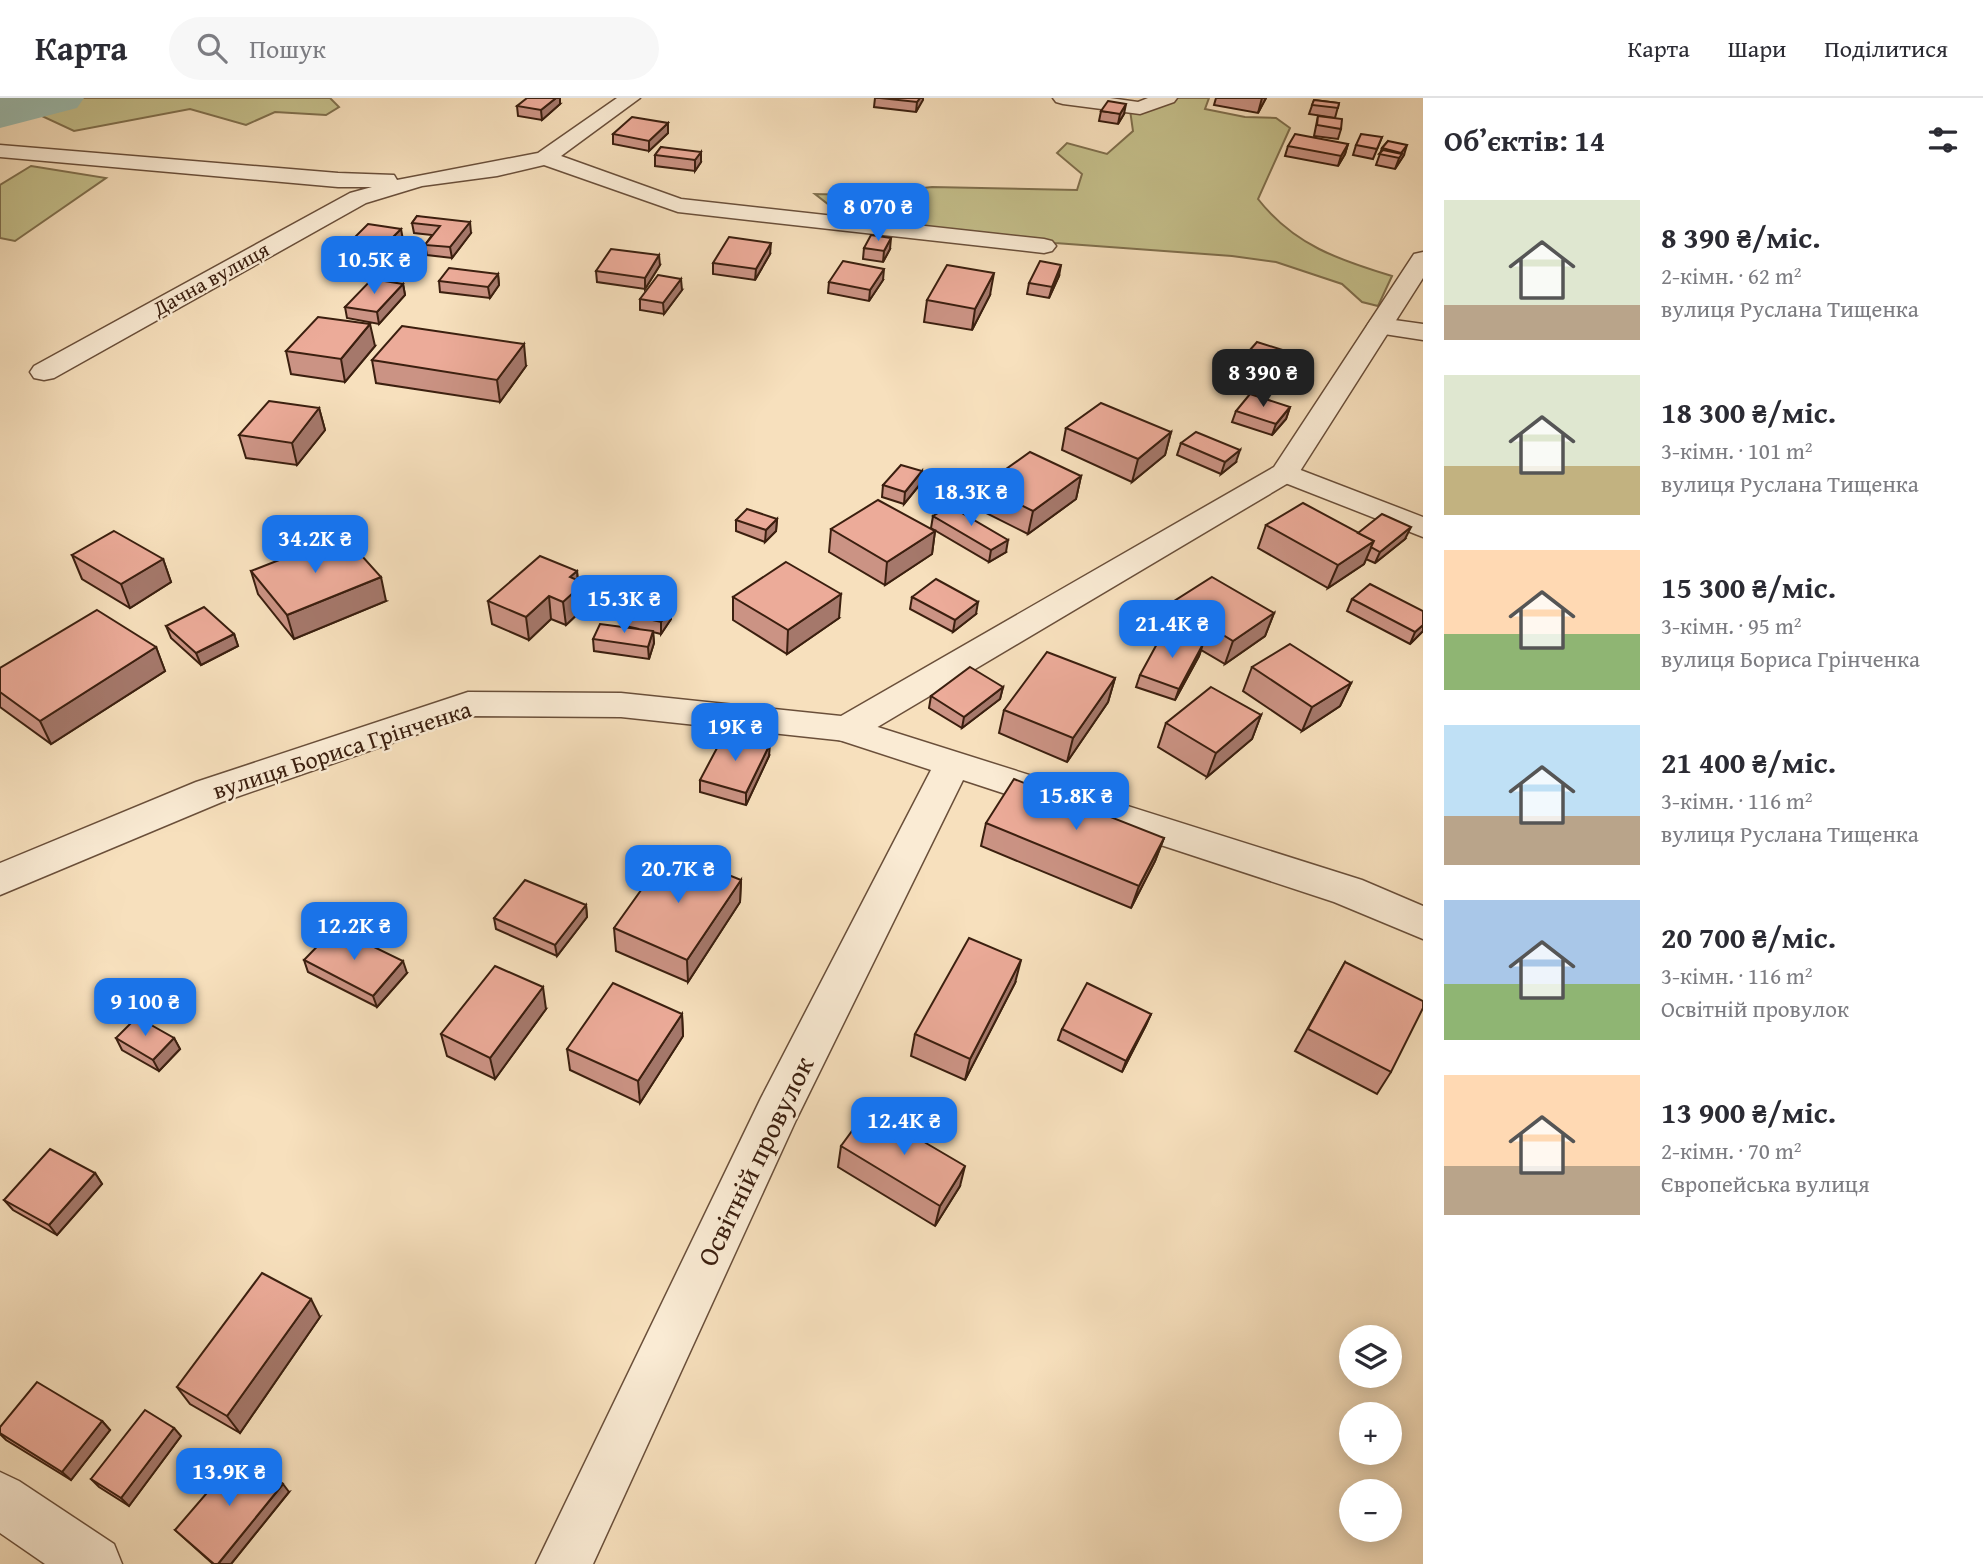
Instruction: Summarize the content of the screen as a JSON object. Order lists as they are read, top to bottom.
{
  "streets": {
    "street": ["Дачна вулиця", "вулиця Бориса Грінченка", "Освітній провулок"]
  },
  "crossings": [
    ["вулиця Бориса Грінченка", "Освітній провулок"]
  ],
  "page": {
    "header": "Карта",
    "search": "Пошук",
    "nav": ["Карта", "Шари", "Поділитися"],
    "heading": "Об’єктів: 14",
    "list": [
      {
        "name": "8 390 ₴/міс.",
        "note": "2-кімн. · 62 m² · вулиця Руслана Тищенка"
      },
      {
        "name": "18 300 ₴/міс.",
        "note": "3-кімн. · 101 m² · вулиця Руслана Тищенка"
      },
      {
        "name": "15 300 ₴/міс.",
        "note": "3-кімн. · 95 m² · вулиця Бориса Грінченка"
      },
      {
        "name": "21 400 ₴/міс.",
        "note": "3-кімн. · 116 m² · вулиця Руслана Тищенка"
      },
      {
        "name": "20 700 ₴/міс.",
        "note": "3-кімн. · 116 m² · Освітній провулок"
      },
      {
        "name": "13 900 ₴/міс.",
        "note": "2-кімн. · 70 m² · Європейська вулиця"
      }
    ],
    "price": [
      "8 070 ₴",
      "10.5K ₴",
      "8 390 ₴",
      "18.3K ₴",
      "34.2K ₴",
      "15.3K ₴",
      "21.4K ₴",
      "19K ₴",
      "15.8K ₴",
      "20.7K ₴",
      "12.2K ₴",
      "9 100 ₴",
      "12.4K ₴",
      "13.9K ₴"
    ],
    "map_buttons": ["+", "−"]
  }
}
